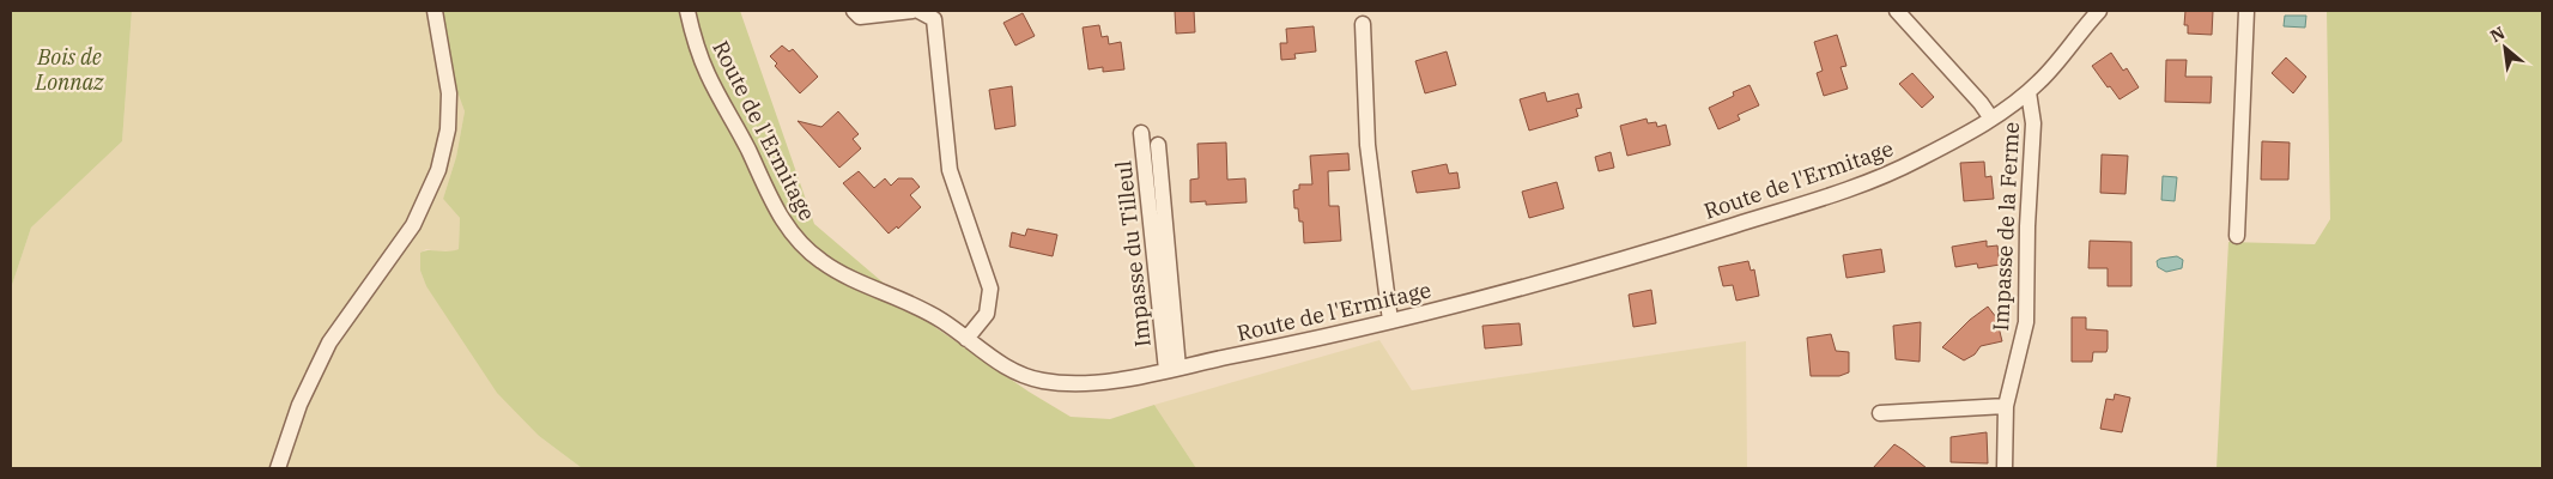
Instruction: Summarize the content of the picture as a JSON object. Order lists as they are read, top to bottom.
{
  "streets": {
    "street": ["Route de l'Ermitage", "Impasse de la Ferme", "Impasse du Tilleul"]
  },
  "crossings": [
    ["Route de l'Ermitage", "Impasse de la Ferme"],
    ["Route de l'Ermitage", "Impasse du Tilleul"]
  ],
  "parks": ["Bois de Lonnaz"],
  "north": "top left"
}
